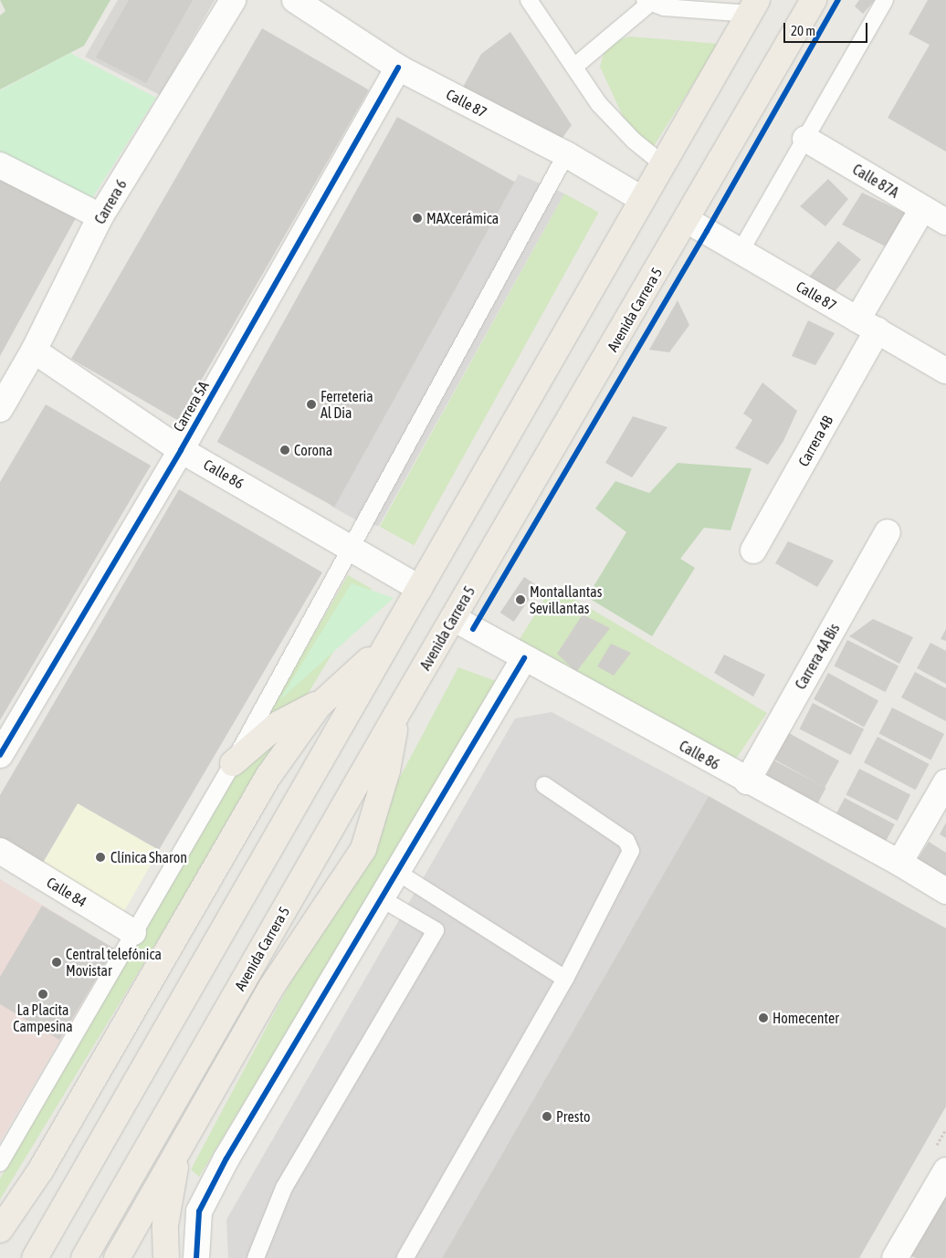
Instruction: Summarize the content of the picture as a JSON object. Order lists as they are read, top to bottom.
{
  "streets": {
    "main road": ["Avenida Carrera 5"],
    "street": [
      "Calle 87",
      "Calle 87A",
      "Carrera 6",
      "Carrera 5A",
      "Carrera 4B",
      "Calle 86",
      "Carrera 4A Bis",
      "Calle 84"
    ]
  },
  "crossings": [
    ["Calle 87", "Avenida Carrera 5"],
    ["Calle 87", "Carrera 5A"],
    ["Calle 87", "Carrera 4B"],
    ["Calle 87A", "Carrera 4B"],
    ["Carrera 6", "Calle 86"],
    ["Avenida Carrera 5", "Calle 86"],
    ["Carrera 5A", "Calle 86"],
    ["Calle 86", "Carrera 4A Bis"]
  ],
  "places": [
    "MAXcerámica",
    "Ferreteria Al Dia",
    "Corona",
    "Montallantas Sevillantas",
    "Clínica Sharon",
    "Central telefónica Movistar",
    "La Placita Campesina",
    "Homecenter",
    "Presto"
  ],
  "scale_bar": "20 m"
}
